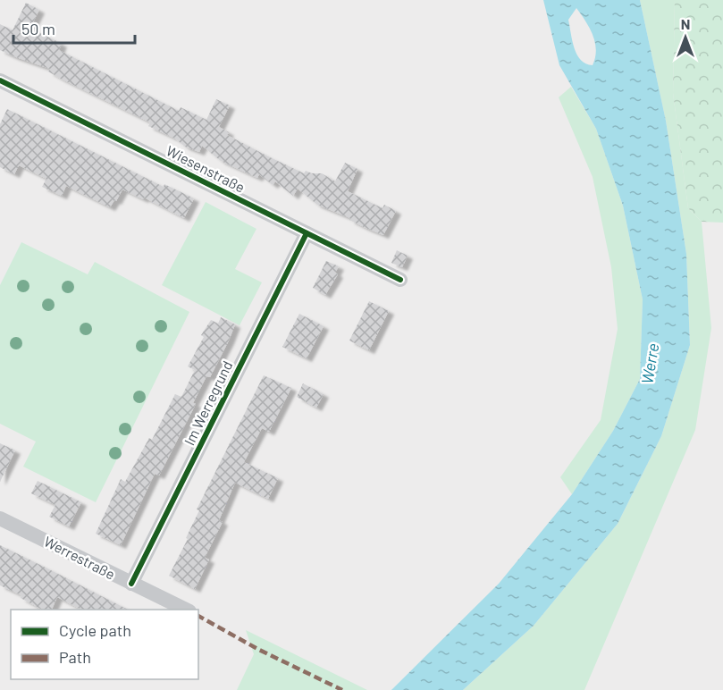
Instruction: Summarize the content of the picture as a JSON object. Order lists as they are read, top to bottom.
{
  "streets": {
    "street": ["Wiesenstraße", "Im Werregrund", "Werrestraße"]
  },
  "crossings": [
    ["Wiesenstraße", "Im Werregrund"],
    ["Im Werregrund", "Werrestraße"]
  ],
  "water": ["Werre"],
  "legend": ["Cycle path", "Path"],
  "scale_bar": "50 m",
  "north": "top"
}
